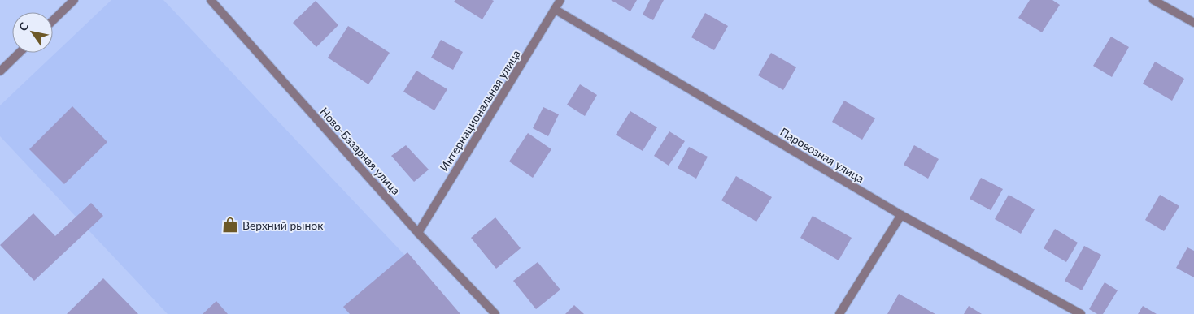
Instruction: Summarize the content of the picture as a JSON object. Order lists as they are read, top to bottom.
{
  "streets": {
    "street": ["Интернациональная улица", "Ново-Базарная улица", "Паровозная улица"]
  },
  "crossings": [
    ["Интернациональная улица", "Ново-Базарная улица"],
    ["Интернациональная улица", "Паровозная улица"]
  ],
  "places": {
    "shop": ["Верхний рынок"]
  },
  "north": "top left"
}
